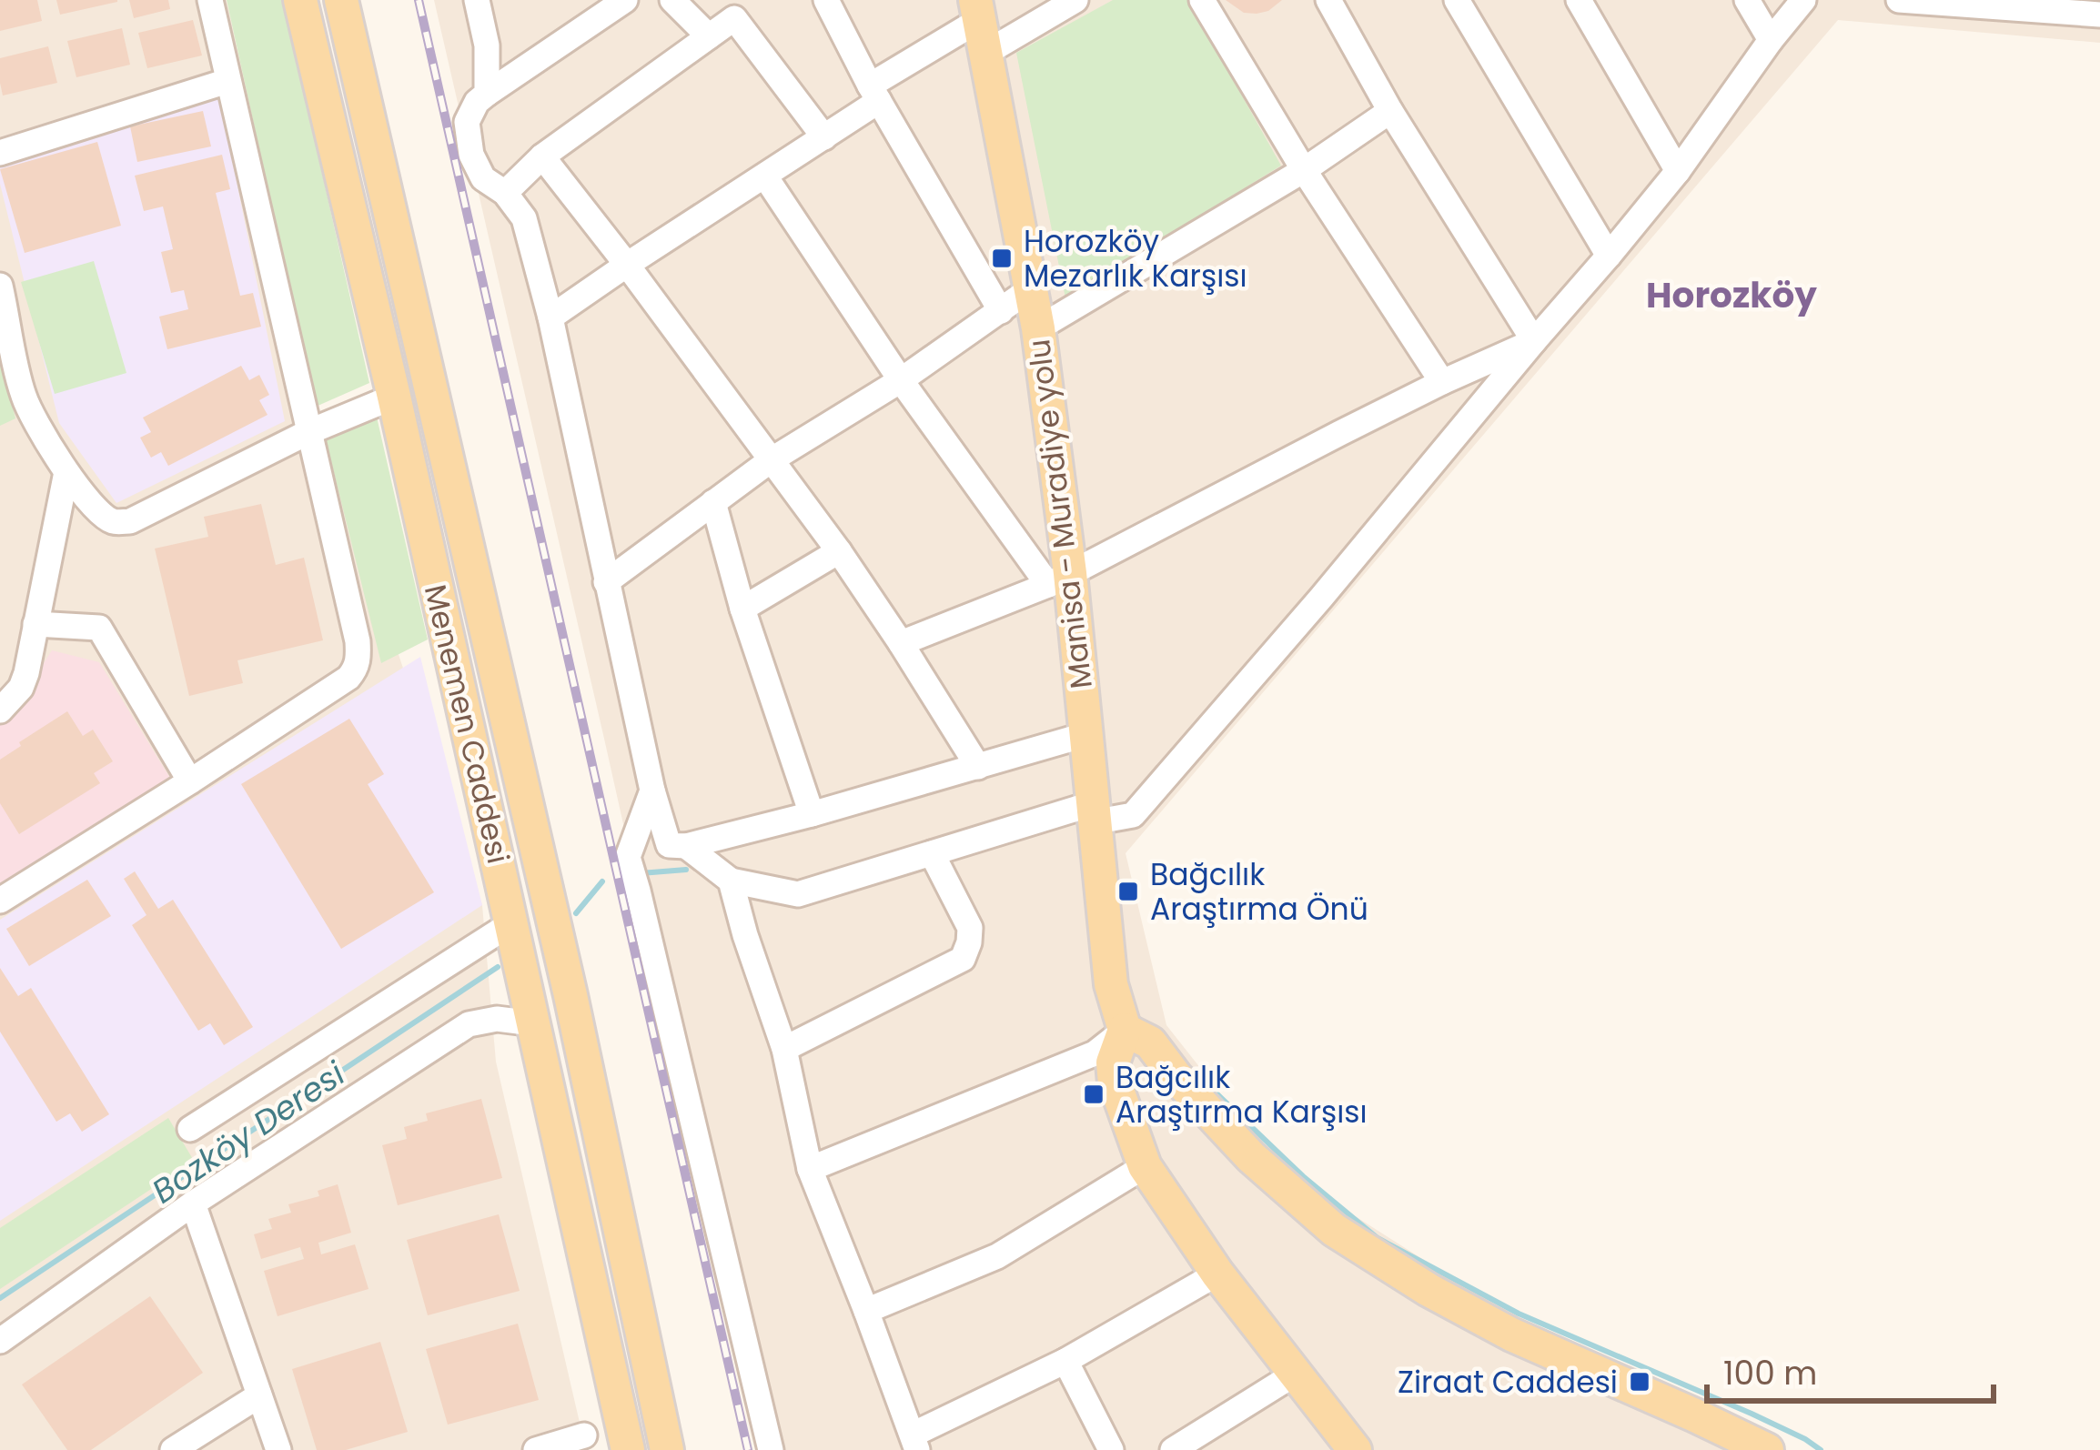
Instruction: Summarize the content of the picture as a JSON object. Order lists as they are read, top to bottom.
{
  "streets": {
    "main road": ["Manisa - Muradiye yolu", "Menemen Caddesi"]
  },
  "districts": ["Horozköy"],
  "water": ["Bozköy Deresi"],
  "places": {
    "transit": [
      "Horozköy Mezarlık Karşısı",
      "Bağcılık Araştırma Önü",
      "Bağcılık Araştırma Karşısı",
      "Ziraat Caddesi"
    ]
  },
  "scale_bar": "100 m"
}
